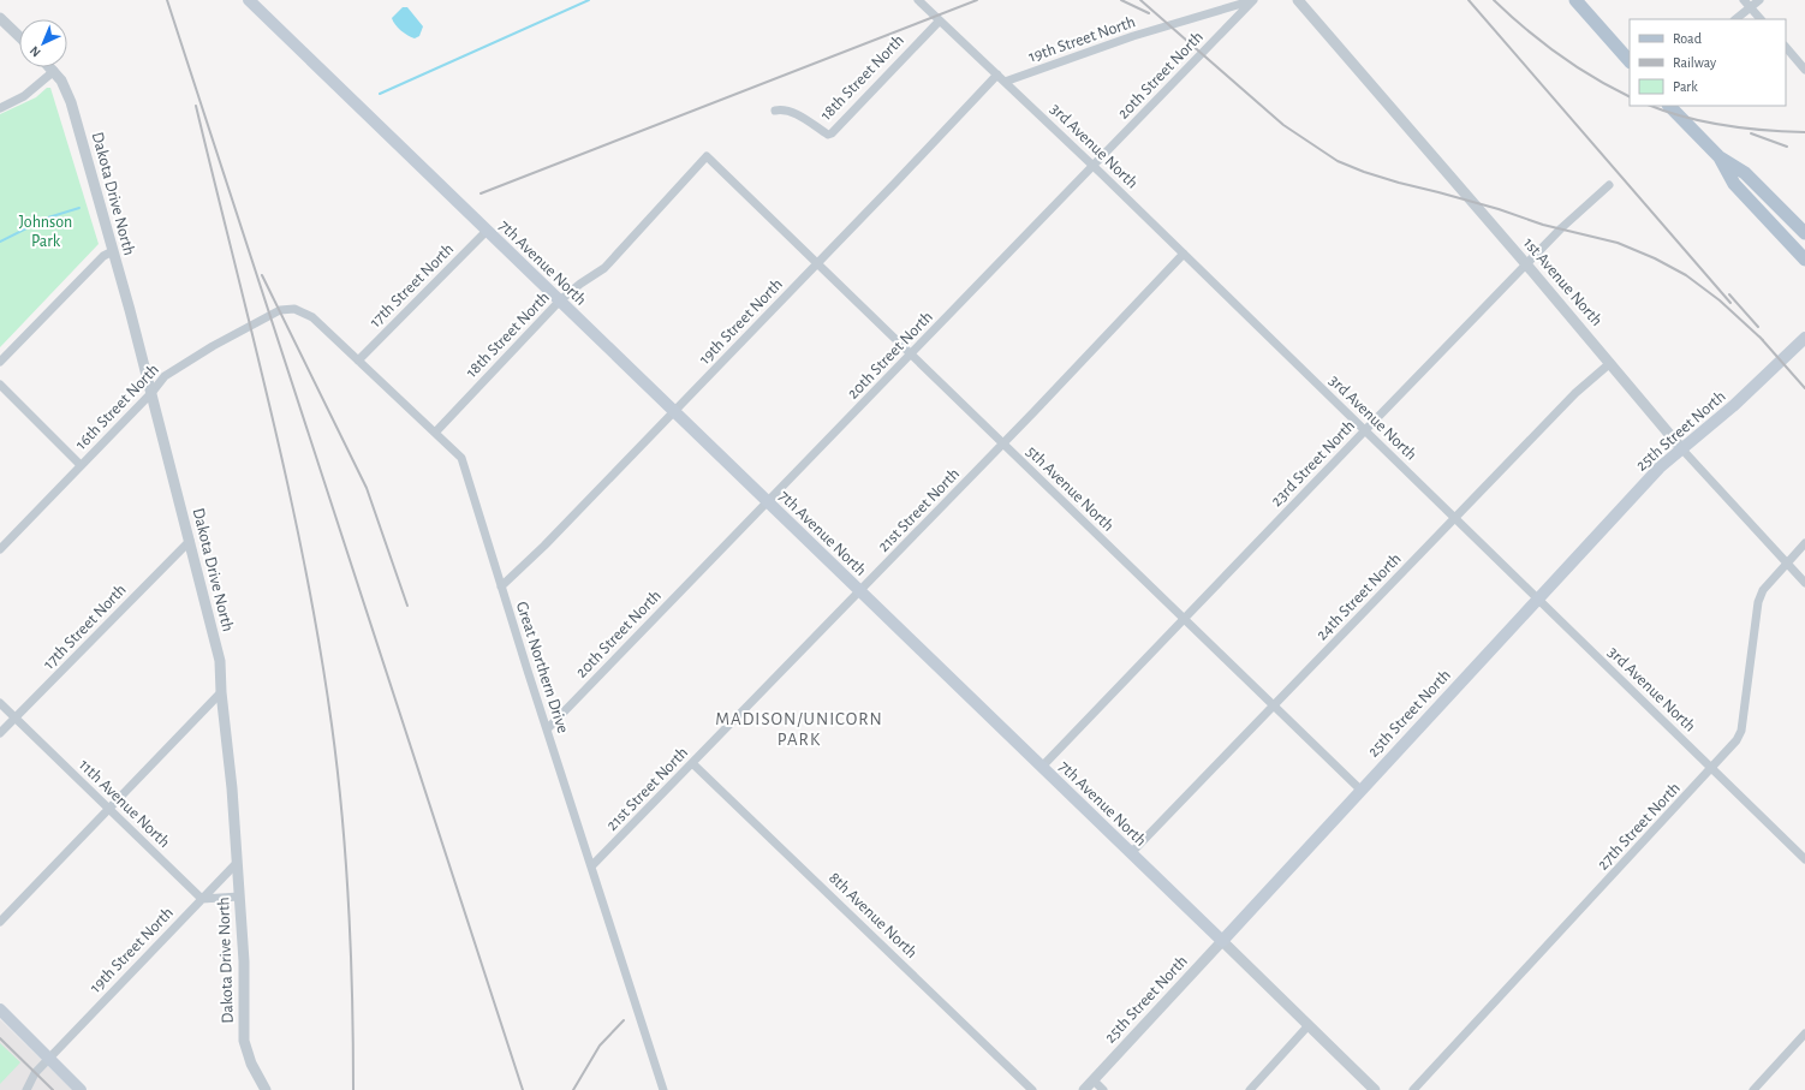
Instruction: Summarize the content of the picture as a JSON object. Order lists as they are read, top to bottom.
{
  "streets": {
    "main road": ["7th Avenue North", "25th Street North"],
    "street": [
      "19th Street North",
      "20th Street North",
      "18th Street North",
      "3rd Avenue North",
      "Dakota Drive North",
      "1st Avenue North",
      "17th Street North",
      "16th Street North",
      "23rd Street North",
      "5th Avenue North",
      "21st Street North",
      "24th Street North",
      "Great Northern Drive",
      "11th Avenue North",
      "27th Street North",
      "8th Avenue North"
    ]
  },
  "crossings": [
    ["19th Street North", "20th Street North"],
    ["19th Street North", "3rd Avenue North"],
    ["19th Street North", "Dakota Drive North"],
    ["19th Street North", "7th Avenue North"],
    ["19th Street North", "5th Avenue North"],
    ["19th Street North", "Great Northern Drive"],
    ["19th Street North", "11th Avenue North"],
    ["20th Street North", "3rd Avenue North"],
    ["20th Street North", "7th Avenue North"],
    ["20th Street North", "5th Avenue North"],
    ["20th Street North", "Great Northern Drive"],
    ["18th Street North", "3rd Avenue North"],
    ["18th Street North", "7th Avenue North"],
    ["18th Street North", "5th Avenue North"],
    ["18th Street North", "Great Northern Drive"],
    ["3rd Avenue North", "25th Street North"],
    ["3rd Avenue North", "23rd Street North"],
    ["3rd Avenue North", "21st Street North"],
    ["3rd Avenue North", "24th Street North"],
    ["3rd Avenue North", "27th Street North"],
    ["Dakota Drive North", "17th Street North"],
    ["Dakota Drive North", "16th Street North"],
    ["7th Avenue North", "17th Street North"],
    ["7th Avenue North", "25th Street North"],
    ["7th Avenue North", "23rd Street North"],
    ["7th Avenue North", "21st Street North"],
    ["7th Avenue North", "24th Street North"],
    ["1st Avenue North", "25th Street North"],
    ["1st Avenue North", "23rd Street North"],
    ["1st Avenue North", "24th Street North"],
    ["1st Avenue North", "27th Street North"],
    ["17th Street North", "Great Northern Drive"],
    ["17th Street North", "11th Avenue North"],
    ["16th Street North", "Great Northern Drive"],
    ["25th Street North", "5th Avenue North"],
    ["23rd Street North", "5th Avenue North"],
    ["5th Avenue North", "21st Street North"],
    ["5th Avenue North", "24th Street North"],
    ["21st Street North", "Great Northern Drive"],
    ["21st Street North", "8th Avenue North"]
  ],
  "districts": ["MADISON/UNICORN PARK"],
  "parks": ["Johnson Park"],
  "legend": ["Road", "Railway", "Park"],
  "north": "bottom left"
}
